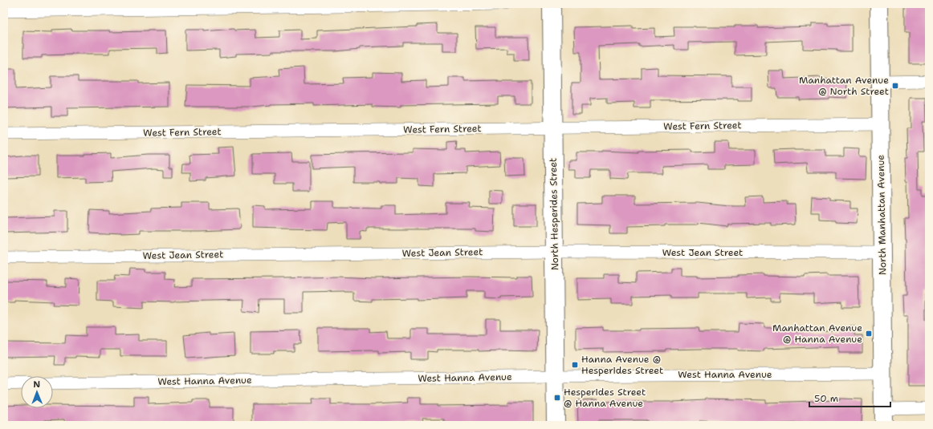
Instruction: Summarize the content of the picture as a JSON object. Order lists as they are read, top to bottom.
{
  "streets": {
    "street": [
      "West Fern Street",
      "North Hesperides Street",
      "North Manhattan Avenue",
      "West Jean Street",
      "West Hanna Avenue"
    ]
  },
  "crossings": [
    ["West Fern Street", "North Hesperides Street"],
    ["West Fern Street", "North Manhattan Avenue"],
    ["North Hesperides Street", "West Jean Street"],
    ["North Hesperides Street", "West Hanna Avenue"],
    ["North Manhattan Avenue", "West Jean Street"],
    ["North Manhattan Avenue", "West Hanna Avenue"]
  ],
  "places": {
    "transit": [
      "Manhattan Avenue @ North Street",
      "Manhattan Avenue @ Hanna Avenue",
      "Hanna Avenue @ Hesperides Street",
      "Hesperides Street @ Hanna Avenue"
    ]
  },
  "scale_bar": "50 m",
  "north": "top"
}
